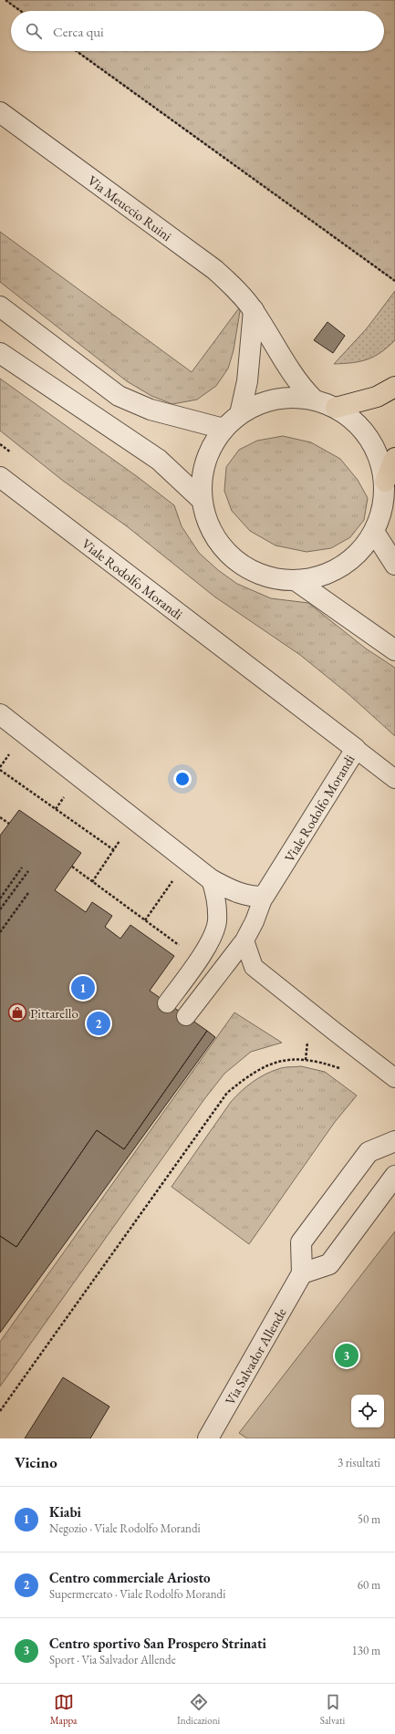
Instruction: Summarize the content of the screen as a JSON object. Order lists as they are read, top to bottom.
{
  "streets": {
    "street": ["Via Meuccio Ruini", "Viale Rodolfo Morandi", "Via Salvador Allende"]
  },
  "places": {
    "shop": ["Pittarello"]
  },
  "page": {
    "search": "Cerca qui",
    "pins": ["1", "2", "3"],
    "heading": ["Vicino", "3 risultati"],
    "list": [
      {
        "mark": "1",
        "name": "Kiabi",
        "note": "Negozio · Viale Rodolfo Morandi",
        "value": "50 m"
      },
      {
        "mark": "2",
        "name": "Centro commerciale Ariosto",
        "note": "Supermercato · Viale Rodolfo Morandi",
        "value": "60 m"
      },
      {
        "mark": "3",
        "name": "Centro sportivo San Prospero Strinati",
        "note": "Sport · Via Salvador Allende",
        "value": "130 m"
      }
    ],
    "nav": ["Mappa", "Indicazioni", "Salvati"]
  }
}
